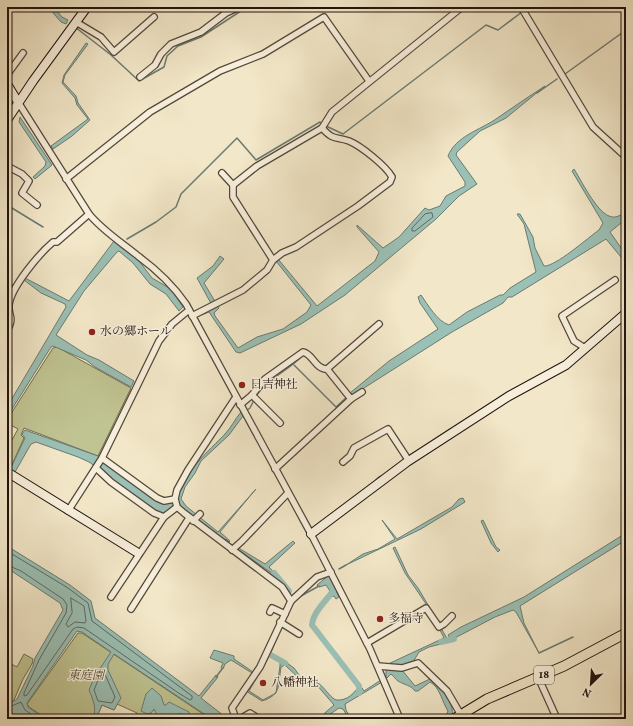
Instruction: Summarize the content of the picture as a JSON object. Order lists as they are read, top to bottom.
{
  "streets": {
    "main road": ["18"]
  },
  "parks": ["東庭園"],
  "places": [
    "水の郷ホール",
    "日吉神社",
    "多福寺",
    "八幡神社"
  ],
  "north": "bottom left"
}
